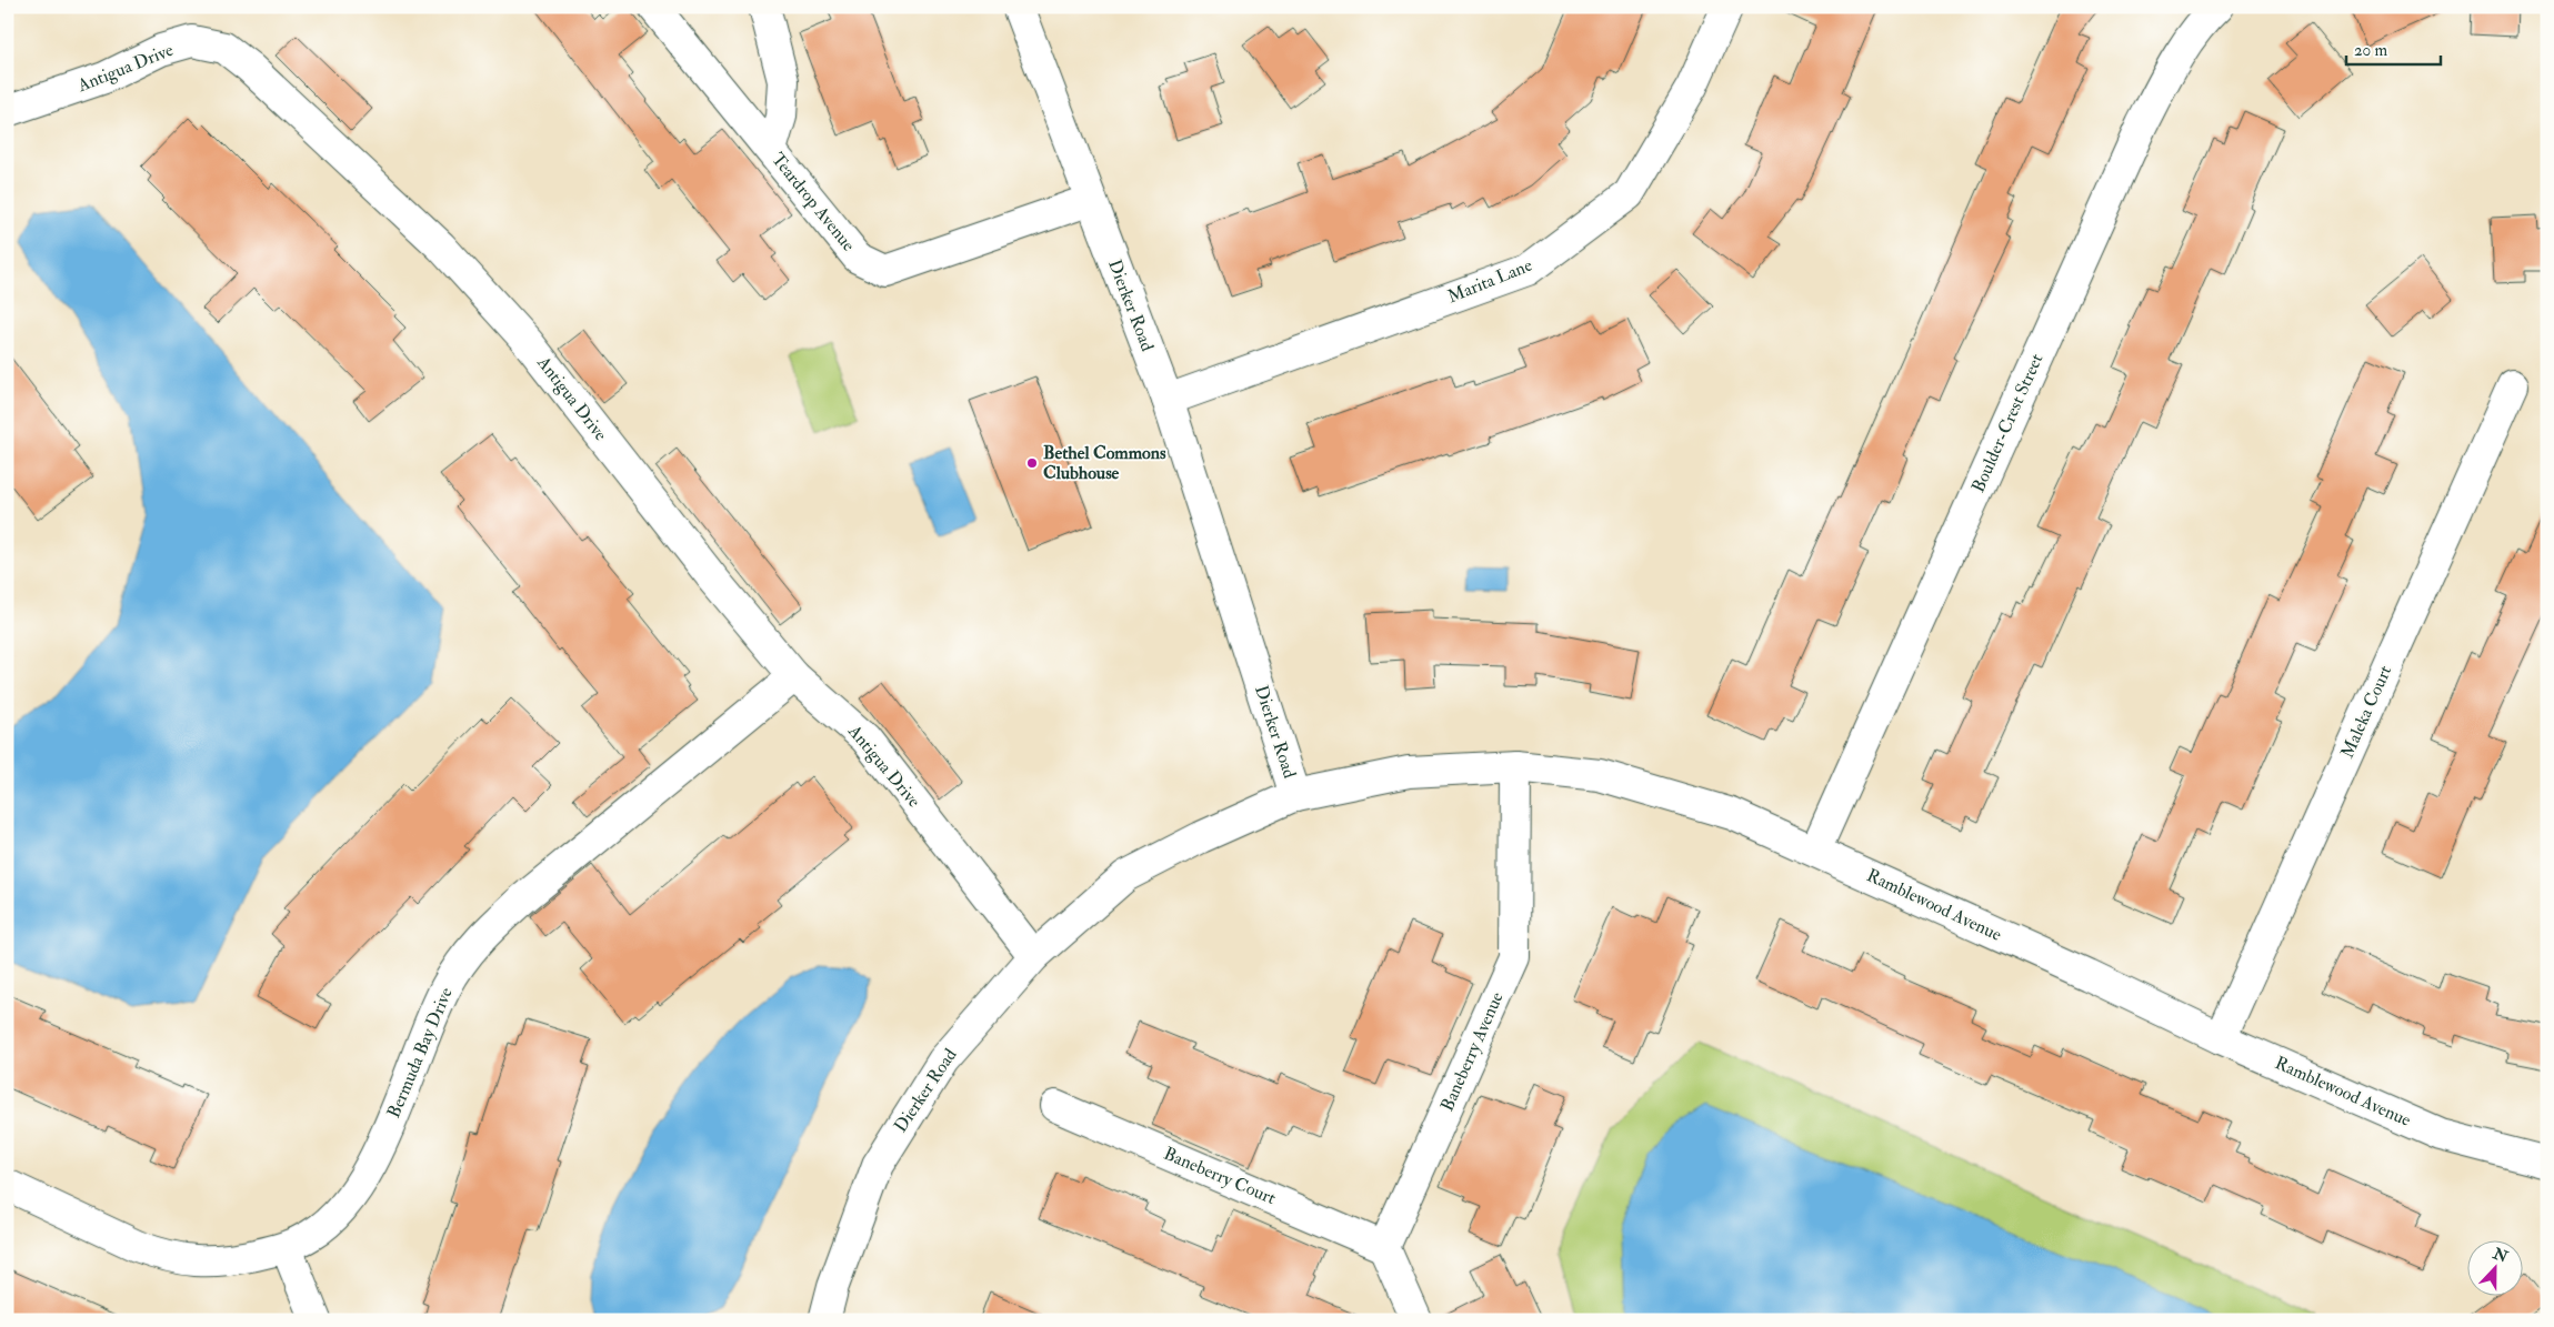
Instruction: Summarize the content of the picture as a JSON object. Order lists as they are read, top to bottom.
{
  "streets": {
    "street": [
      "Antigua Drive",
      "Teardrop Avenue",
      "Marita Lane",
      "Dierker Road",
      "Boulder-Crest Street",
      "Maleka Court",
      "Ramblewood Avenue",
      "Baneberry Avenue",
      "Bermuda Bay Drive",
      "Baneberry Court"
    ]
  },
  "crossings": [
    ["Antigua Drive", "Dierker Road"],
    ["Antigua Drive", "Bermuda Bay Drive"],
    ["Teardrop Avenue", "Dierker Road"],
    ["Marita Lane", "Dierker Road"],
    ["Dierker Road", "Ramblewood Avenue"],
    ["Boulder-Crest Street", "Ramblewood Avenue"],
    ["Maleka Court", "Ramblewood Avenue"],
    ["Ramblewood Avenue", "Baneberry Avenue"],
    ["Baneberry Avenue", "Baneberry Court"]
  ],
  "places": ["Bethel Commons Clubhouse"],
  "scale_bar": "20 m",
  "north": "top"
}
